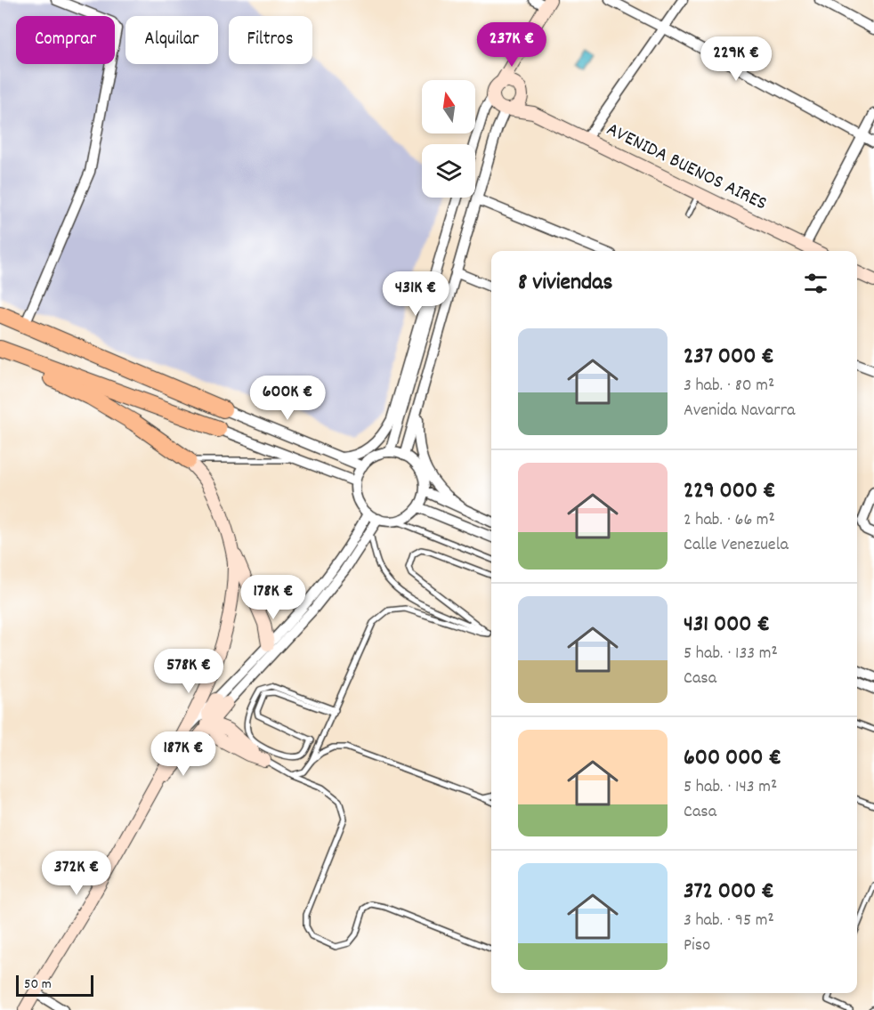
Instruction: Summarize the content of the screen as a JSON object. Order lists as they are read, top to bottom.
{
  "streets": {
    "street": ["AVENIDA BUENOS AIRES"]
  },
  "scale_bar": "50 m",
  "north": "top",
  "page": {
    "chip": ["Comprar", "Alquilar", "Filtros"],
    "price": [
      "237K €",
      "229K €",
      "431K €",
      "600K €",
      "178K €",
      "578K €",
      "187K €",
      "372K €"
    ],
    "heading": "8 viviendas",
    "list": [
      {
        "name": "237 000 €",
        "note": "3 hab. · 80 m² · Avenida Navarra"
      },
      {
        "name": "229 000 €",
        "note": "2 hab. · 66 m² · Calle Venezuela"
      },
      {
        "name": "431 000 €",
        "note": "5 hab. · 133 m² · Casa"
      },
      {
        "name": "600 000 €",
        "note": "5 hab. · 143 m² · Casa"
      },
      {
        "name": "372 000 €",
        "note": "3 hab. · 95 m² · Piso"
      }
    ],
    "scale": "50 m"
  }
}
